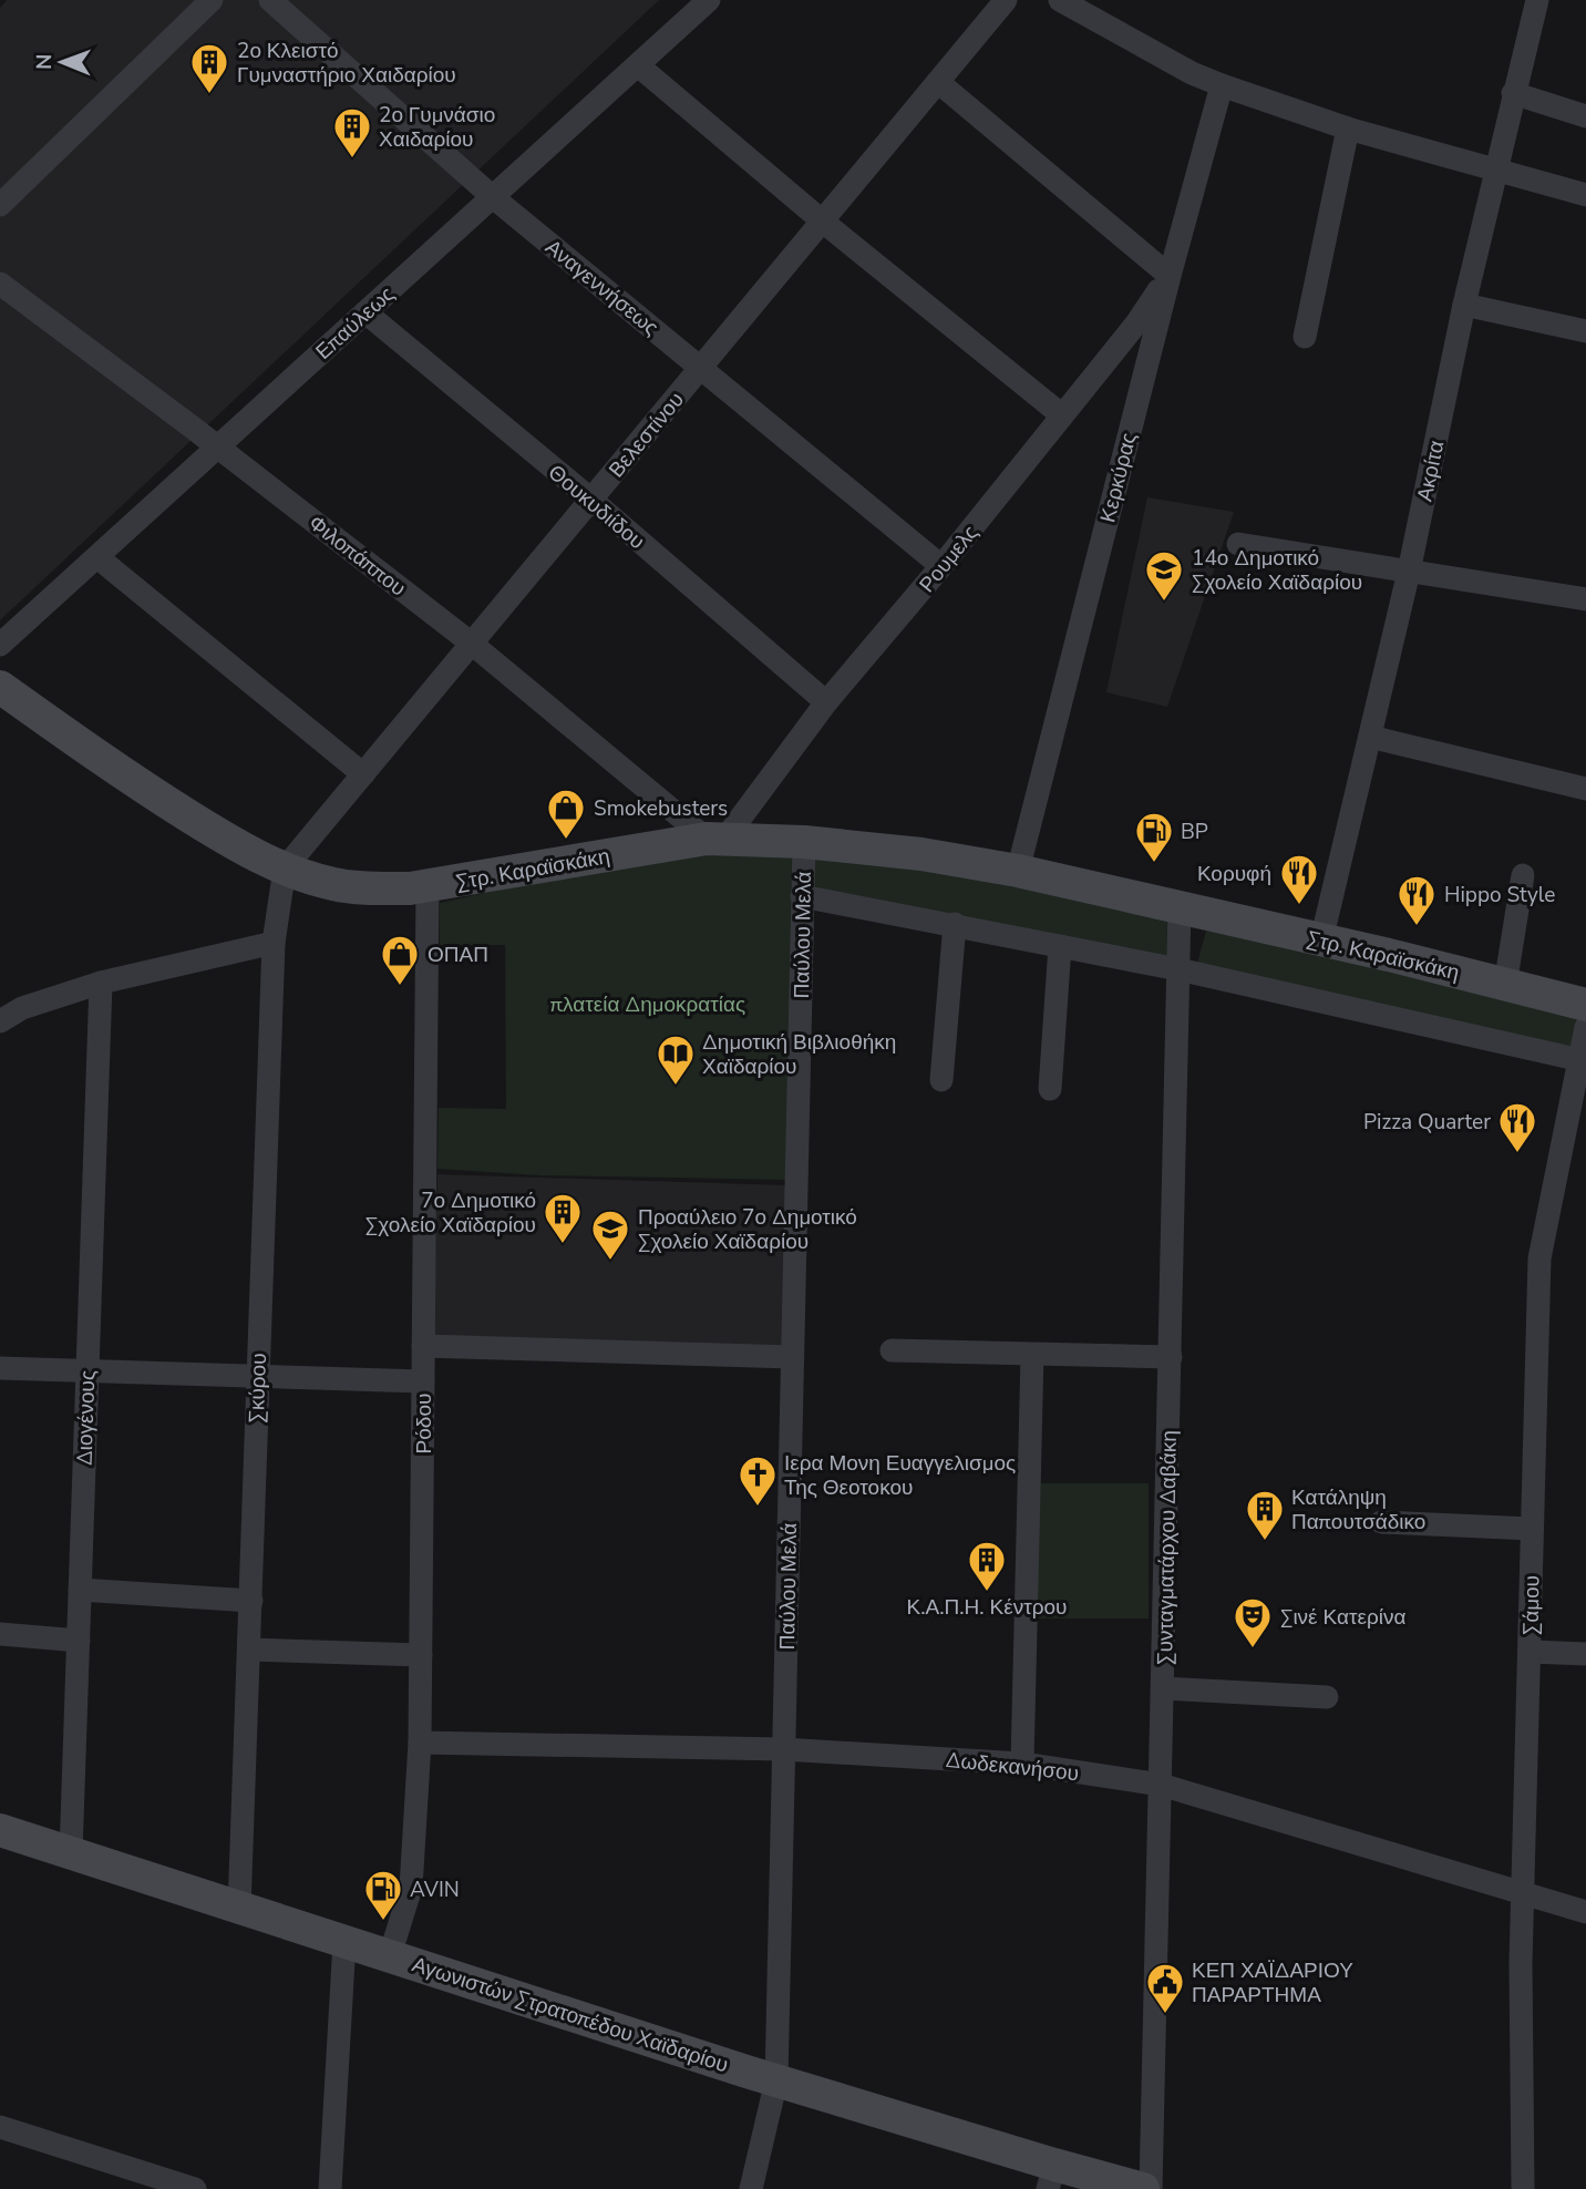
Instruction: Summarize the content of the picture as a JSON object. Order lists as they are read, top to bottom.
{
  "streets": {
    "main road": ["Στρ. Καραϊσκάκη", "Αγωνιστών Στρατοπέδου Χαϊδαρίου"],
    "street": [
      "Αναγεννήσεως",
      "Επαύλεως",
      "Βελεστίνου",
      "Ακρίτα",
      "Κερκύρας",
      "Θουκυδιίδου",
      "Φιλοπάππου",
      "Ρουμελς",
      "Παύλου Μελά",
      "Σκύρου",
      "Διογένους",
      "Ρόδου",
      "Συνταγματάρχου Δαβάκη",
      "Σάμου",
      "Δωδεκανήσου"
    ]
  },
  "crossings": [
    ["Αναγεννήσεως", "Επαύλεως"],
    ["Αναγεννήσεως", "Βελεστίνου"],
    ["Αναγεννήσεως", "Ρουμελς"],
    ["Επαύλεως", "Θουκυδιίδου"],
    ["Επαύλεως", "Φιλοπάππου"],
    ["Βελεστίνου", "Θουκυδιίδου"],
    ["Βελεστίνου", "Φιλοπάππου"],
    ["Βελεστίνου", "Στρ. Καραϊσκάκη"],
    ["Βελεστίνου", "Σκύρου"],
    ["Ακρίτα", "Στρ. Καραϊσκάκη"],
    ["Κερκύρας", "Ρουμελς"],
    ["Κερκύρας", "Στρ. Καραϊσκάκη"],
    ["Θουκυδιίδου", "Ρουμελς"],
    ["Φιλοπάππου", "Ρουμελς"],
    ["Φιλοπάππου", "Στρ. Καραϊσκάκη"],
    ["Ρουμελς", "Στρ. Καραϊσκάκη"],
    ["Στρ. Καραϊσκάκη", "Παύλου Μελά"],
    ["Στρ. Καραϊσκάκη", "Σκύρου"],
    ["Στρ. Καραϊσκάκη", "Ρόδου"],
    ["Στρ. Καραϊσκάκη", "Συνταγματάρχου Δαβάκη"],
    ["Παύλου Μελά", "Δωδεκανήσου"],
    ["Παύλου Μελά", "Αγωνιστών Στρατοπέδου Χαϊδαρίου"],
    ["Σκύρου", "Αγωνιστών Στρατοπέδου Χαϊδαρίου"],
    ["Διογένους", "Αγωνιστών Στρατοπέδου Χαϊδαρίου"],
    ["Ρόδου", "Δωδεκανήσου"],
    ["Ρόδου", "Αγωνιστών Στρατοπέδου Χαϊδαρίου"],
    ["Συνταγματάρχου Δαβάκη", "Δωδεκανήσου"],
    ["Σάμου", "Δωδεκανήσου"]
  ],
  "parks": ["πλατεία Δημοκρατίας"],
  "places": {
    "building": [
      "2ο Κλειστό Γυμναστήριο Χαιδαρίου",
      "2ο Γυμνάσιο Χαιδαρίου",
      "7ο Δημοτικό Σχολείο Χαϊδαρίου",
      "Κατάληψη Παπουτσάδικο",
      "Κ.Α.Π.Η. Κέντρου"
    ],
    "school or university": ["14ο Δημοτικό Σχολείο Χαϊδαρίου", "Προαύλειο 7ο Δημοτικό Σχολείο Χαϊδαρίου"],
    "shop": ["Smokebusters", "ΟΠΑΠ"],
    "fuel station": ["BP", "AVIN"],
    "restaurant": ["Κορυφή", "Hippo Style", "Pizza Quarter"],
    "library": ["Δημοτική Βιβλιοθήκη Χαϊδαρίου"],
    "church": ["Ιερα Μονη Ευαγγελισμος Της Θεοτοκου"],
    "theatre": ["Σινέ Κατερίνα"],
    "public building": ["ΚΕΠ ΧΑΪΔΑΡΙΟΥ ΠΑΡΑΡΤΗΜΑ"]
  },
  "north": "left"
}
